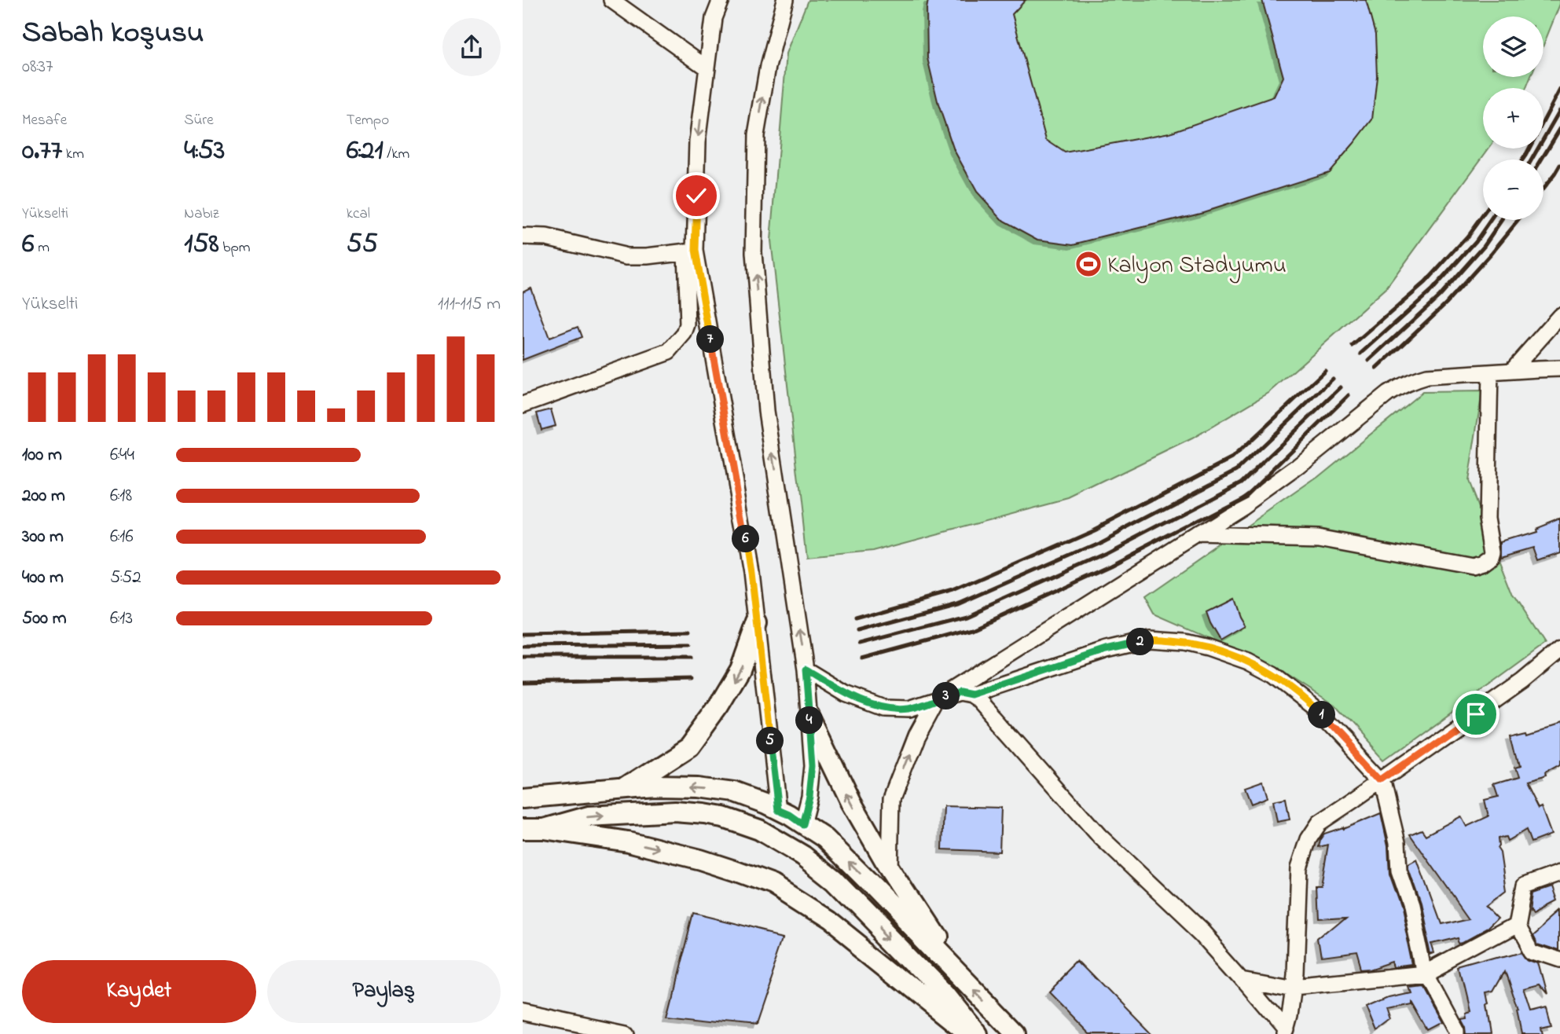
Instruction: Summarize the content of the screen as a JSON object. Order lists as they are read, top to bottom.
{
  "places": {
    "sports": ["Kalyon Stadyumu"]
  },
  "page": {
    "heading": ["Sabah koşusu", "08:37"],
    "map_buttons": ["+", "−"],
    "stats": [
      ["Mesafe", "0.77 km"],
      ["Süre", "4:53"],
      ["Tempo", "6:21 /km"],
      ["Yükselti", "6 m"],
      ["Nabız", "158 bpm"],
      ["kcal", "55"]
    ],
    "chart": ["Yükselti", "111–115 m"],
    "pins": [
      "7",
      "6",
      "2",
      "3",
      "1",
      "4",
      "5"
    ],
    "list": [
      {
        "name": "100 m",
        "note": "6:44"
      },
      {
        "name": "200 m",
        "note": "6:18"
      },
      {
        "name": "300 m",
        "note": "6:16"
      },
      {
        "name": "400 m",
        "note": "5:52"
      },
      {
        "name": "500 m",
        "note": "6:13"
      }
    ],
    "buttons": ["Kaydet", "Paylaş"]
  }
}
